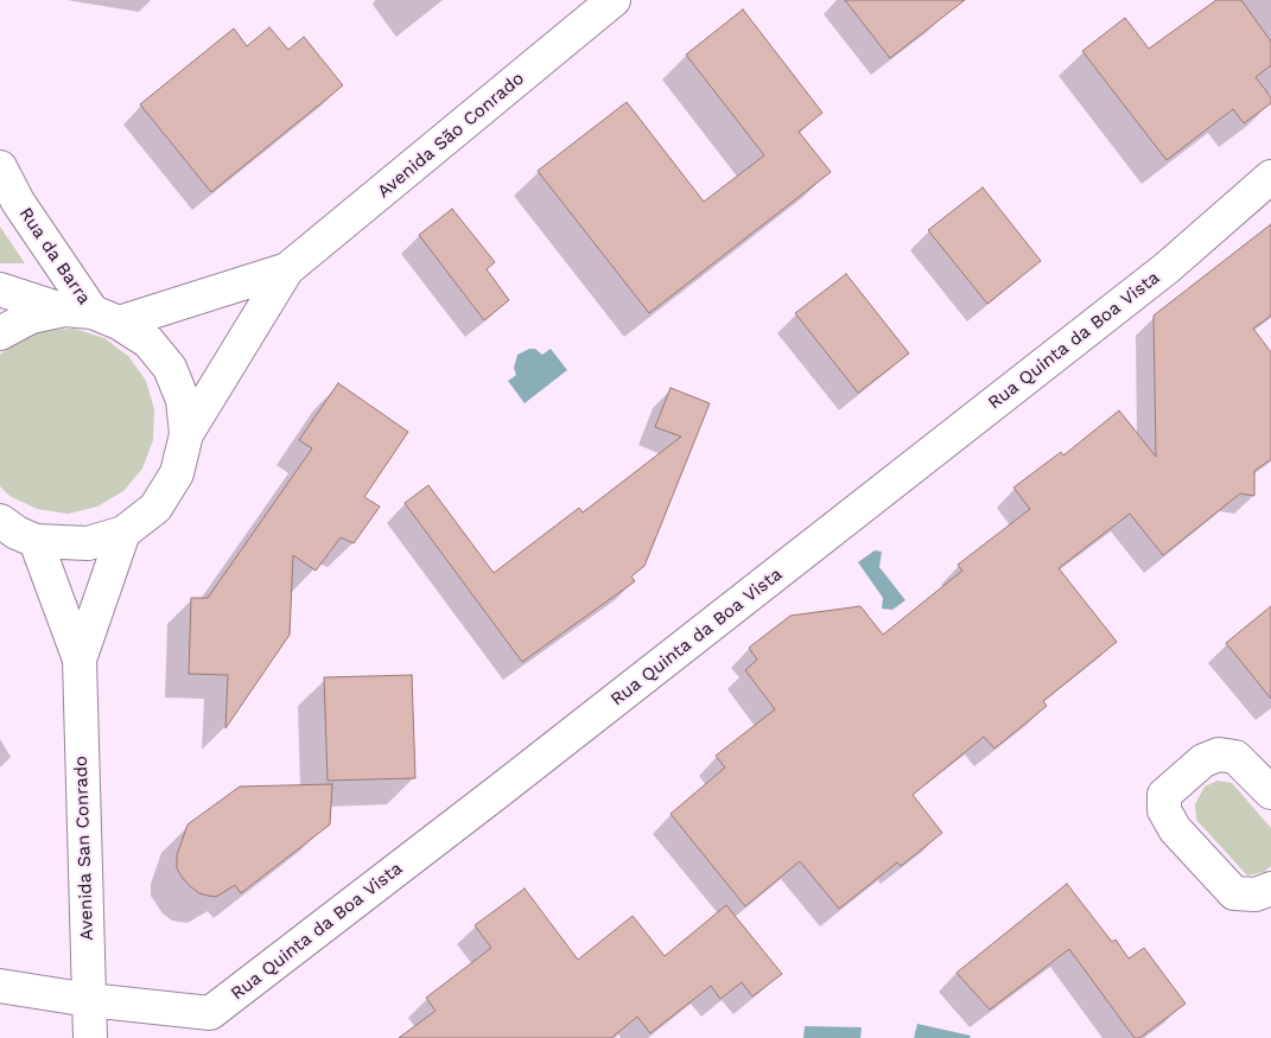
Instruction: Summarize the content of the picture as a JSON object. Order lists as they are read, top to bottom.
{
  "streets": {
    "street": [
      "Avenida São Conrado",
      "Rua da Barra",
      "Rua Quinta da Boa Vista",
      "Avenida San Conrado"
    ]
  },
  "crossings": [
    ["Avenida São Conrado", "Rua da Barra"],
    ["Rua Quinta da Boa Vista", "Avenida San Conrado"]
  ]
}
